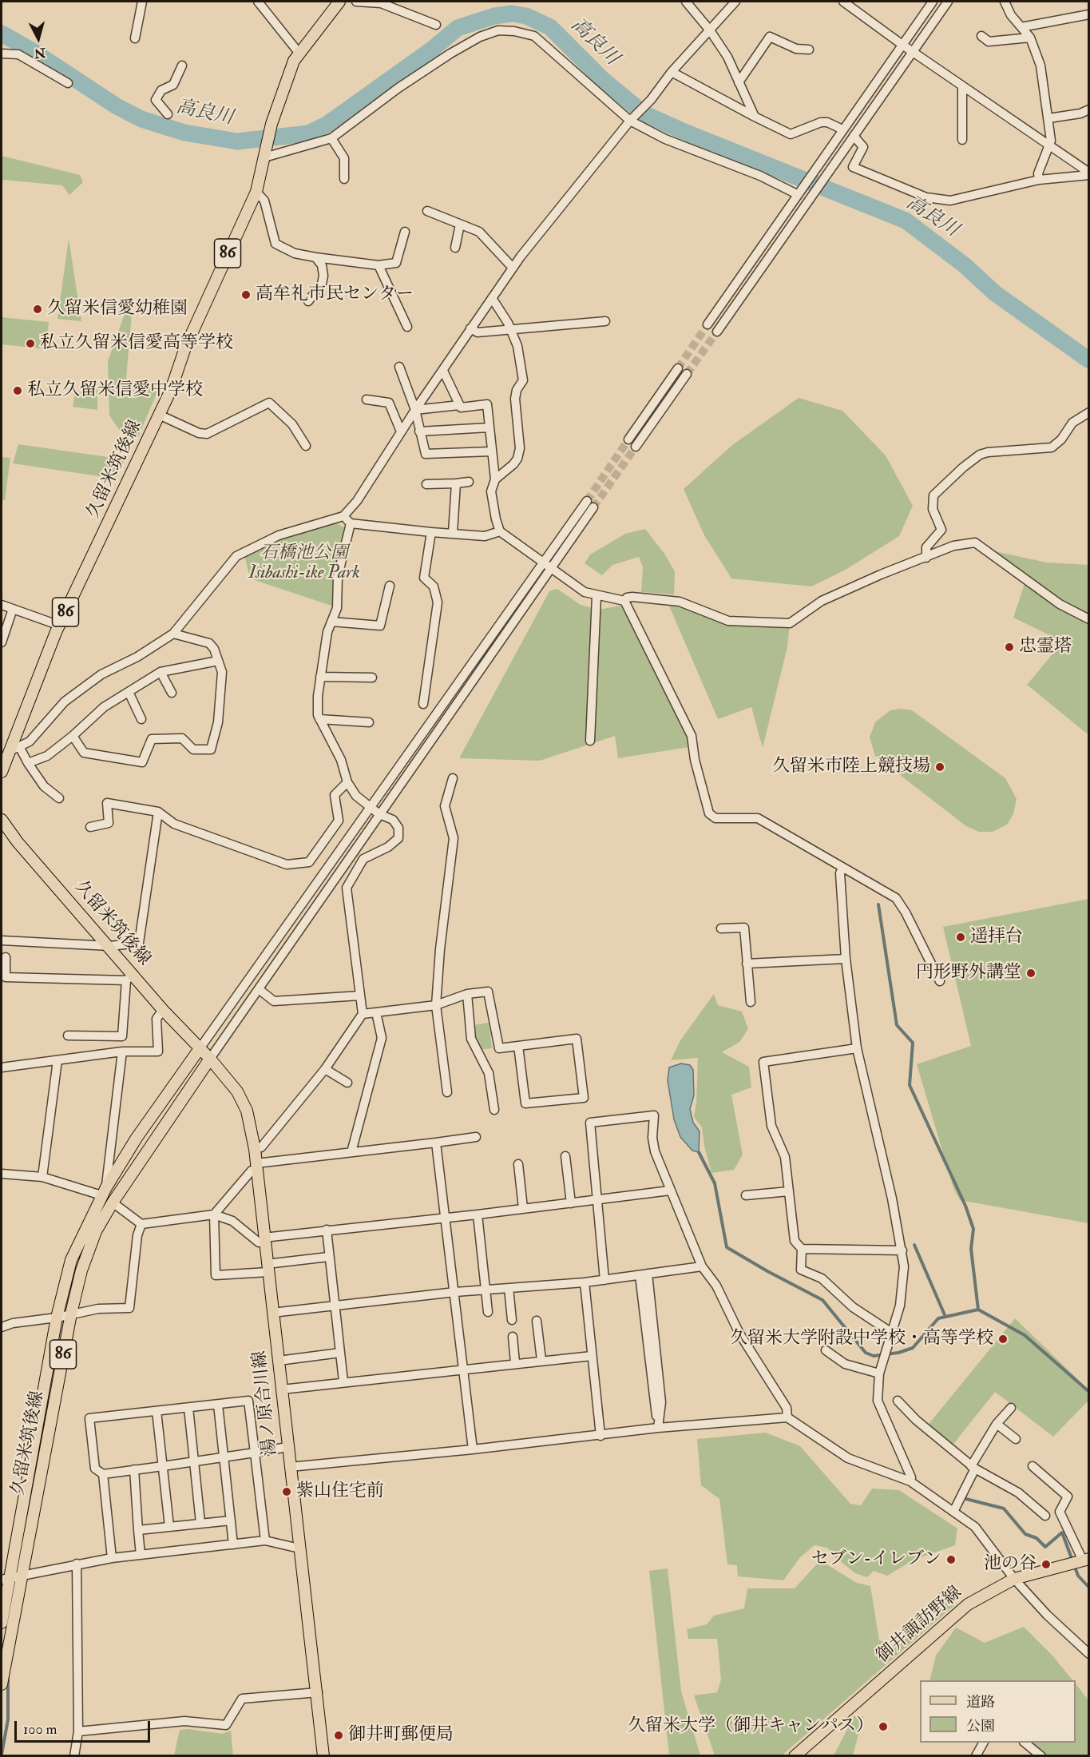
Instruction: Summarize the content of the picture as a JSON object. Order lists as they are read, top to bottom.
{
  "streets": {
    "main road": [
      "86",
      "久留米筑後線",
      "湯ノ原合川線",
      "御井諏訪野線"
    ]
  },
  "crossings": [
    ["久留米筑後線", "湯ノ原合川線"]
  ],
  "water": ["高良川"],
  "parks": ["石橋池公園 Isibashi-ike Park"],
  "places": [
    "高牟礼市民センター",
    "久留米信愛幼稚園",
    "私立久留米信愛高等学校",
    "私立久留米信愛中学校",
    "忠霊塔",
    "久留米市陸上競技場",
    "遥拝台",
    "円形野外講堂",
    "久留米大学附設中学校・高等学校",
    "紫山住宅前",
    "セブン-イレブン",
    "池の谷",
    "久留米大学（御井キャンパス）",
    "御井町郵便局"
  ],
  "legend": ["道路", "公園"],
  "scale_bar": "100 m",
  "north": "bottom"
}
